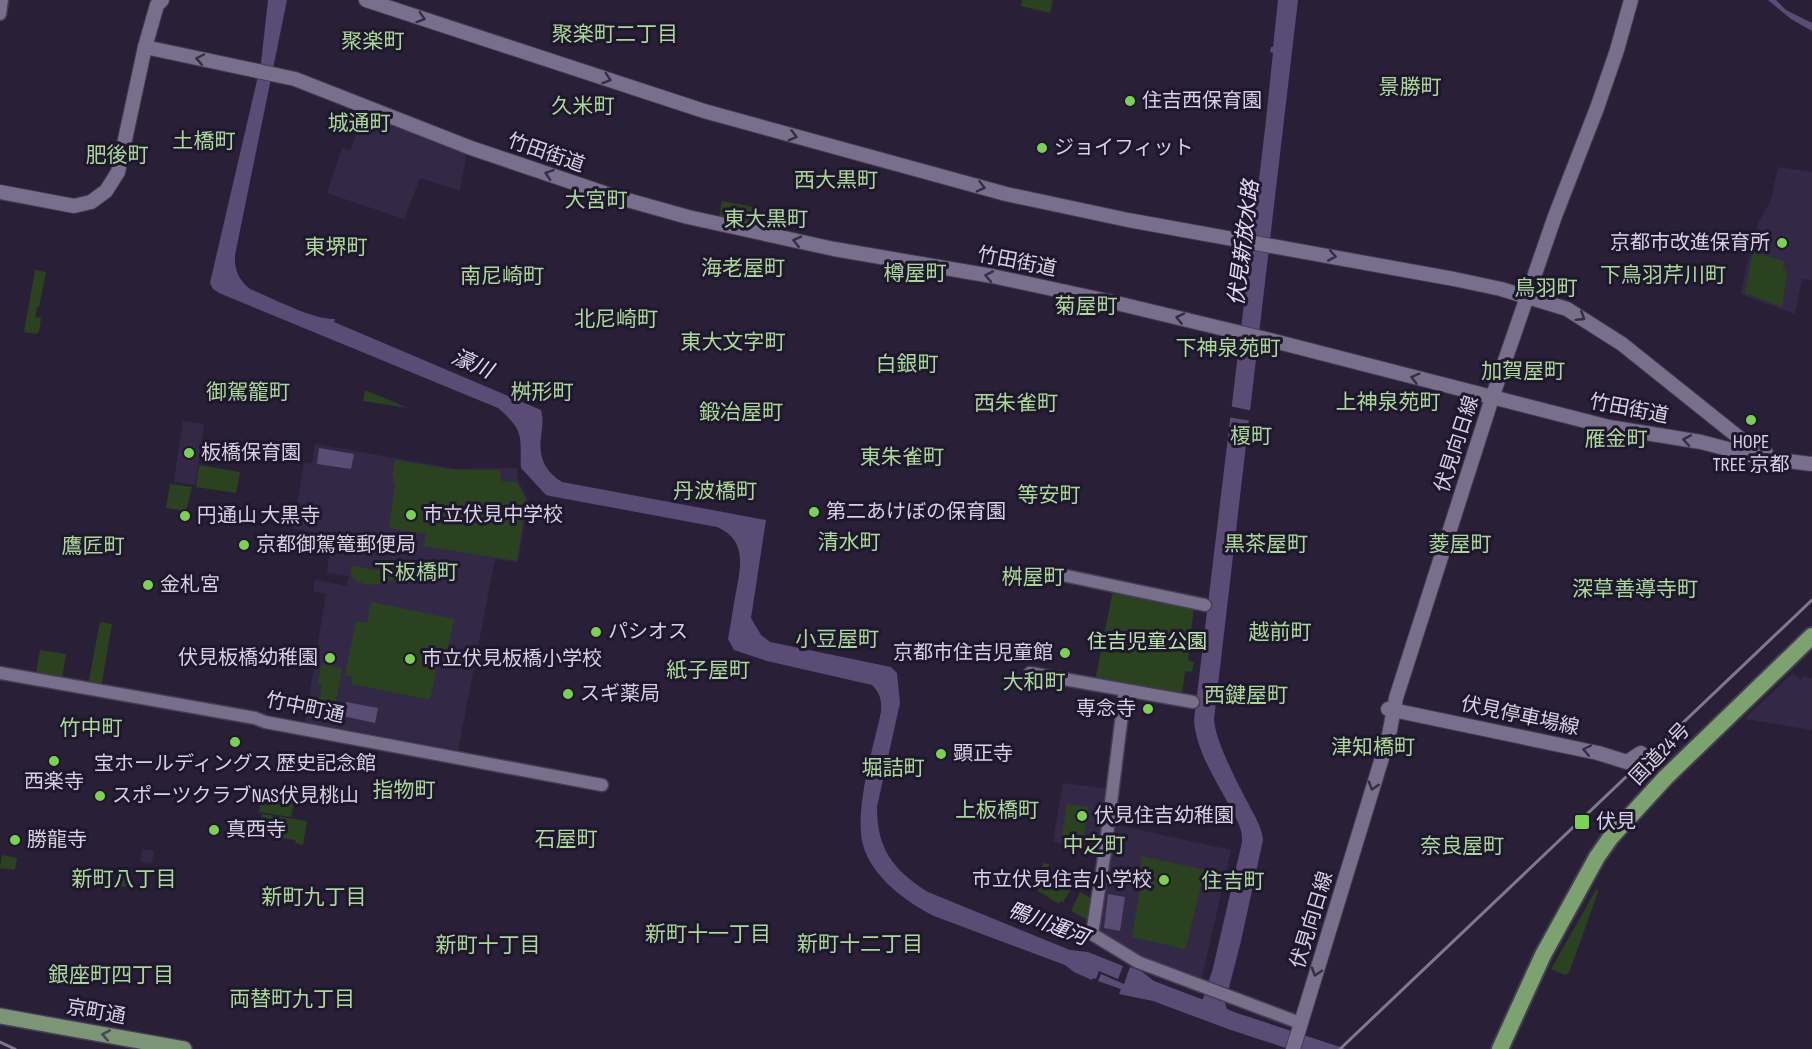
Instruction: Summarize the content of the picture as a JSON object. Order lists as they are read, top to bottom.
{
  "streets": {
    "highway": ["国道24号"],
    "main road": [
      "竹田街道",
      "伏見向日線",
      "伏見停車場線",
      "京町通"
    ],
    "street": ["竹中町通"]
  },
  "crossings": [
    ["竹田街道", "伏見向日線"],
    ["伏見向日線", "伏見停車場線"]
  ],
  "one_way": ["伏見停車場線", "京町通"],
  "districts": [
    "聚楽町二丁目",
    "聚楽町",
    "景勝町",
    "久米町",
    "城通町",
    "土橋町",
    "肥後町",
    "西大黒町",
    "大宮町",
    "東大黒町",
    "東堺町",
    "海老屋町",
    "樽屋町",
    "下鳥羽芹川町",
    "南尼崎町",
    "鳥羽町",
    "菊屋町",
    "北尼崎町",
    "東大文字町",
    "下神泉苑町",
    "白銀町",
    "加賀屋町",
    "御駕籠町",
    "桝形町",
    "上神泉苑町",
    "西朱雀町",
    "鍛冶屋町",
    "榎町",
    "雁金町",
    "東朱雀町",
    "丹波橋町",
    "等安町",
    "清水町",
    "黒茶屋町",
    "菱屋町",
    "鷹匠町",
    "下板橋町",
    "桝屋町",
    "深草善導寺町",
    "越前町",
    "小豆屋町",
    "紙子屋町",
    "大和町",
    "西鍵屋町",
    "竹中町",
    "津知橋町",
    "堀詰町",
    "指物町",
    "上板橋町",
    "石屋町",
    "中之町",
    "奈良屋町",
    "新町八丁目",
    "住吉町",
    "新町九丁目",
    "新町十一丁目",
    "新町十二丁目",
    "新町十丁目",
    "銀座町四丁目",
    "両替町九丁目"
  ],
  "water": ["伏見新放水路", "濠川", "鴨川運河"],
  "parks": ["住吉児童公園"],
  "places": {
    "other": [
      "住吉西保育園",
      "ジョイフィット",
      "京都市改進保育所",
      "HOPE TREE 京都",
      "板橋保育園",
      "第二あけぼの保育園",
      "市立伏見中学校",
      "円通山 大黒寺",
      "京都御駕篭郵便局",
      "金札宮",
      "パシオス",
      "京都市住吉児童館",
      "伏見板橋幼稚園",
      "市立伏見板橋小学校",
      "スギ薬局",
      "専念寺",
      "宝ホールディングス 歴史記念館",
      "顕正寺",
      "西楽寺",
      "スポーツクラブNAS伏見桃山",
      "伏見住吉幼稚園",
      "真西寺",
      "勝龍寺",
      "市立伏見住吉小学校"
    ],
    "transit": ["伏見"]
  }
}
